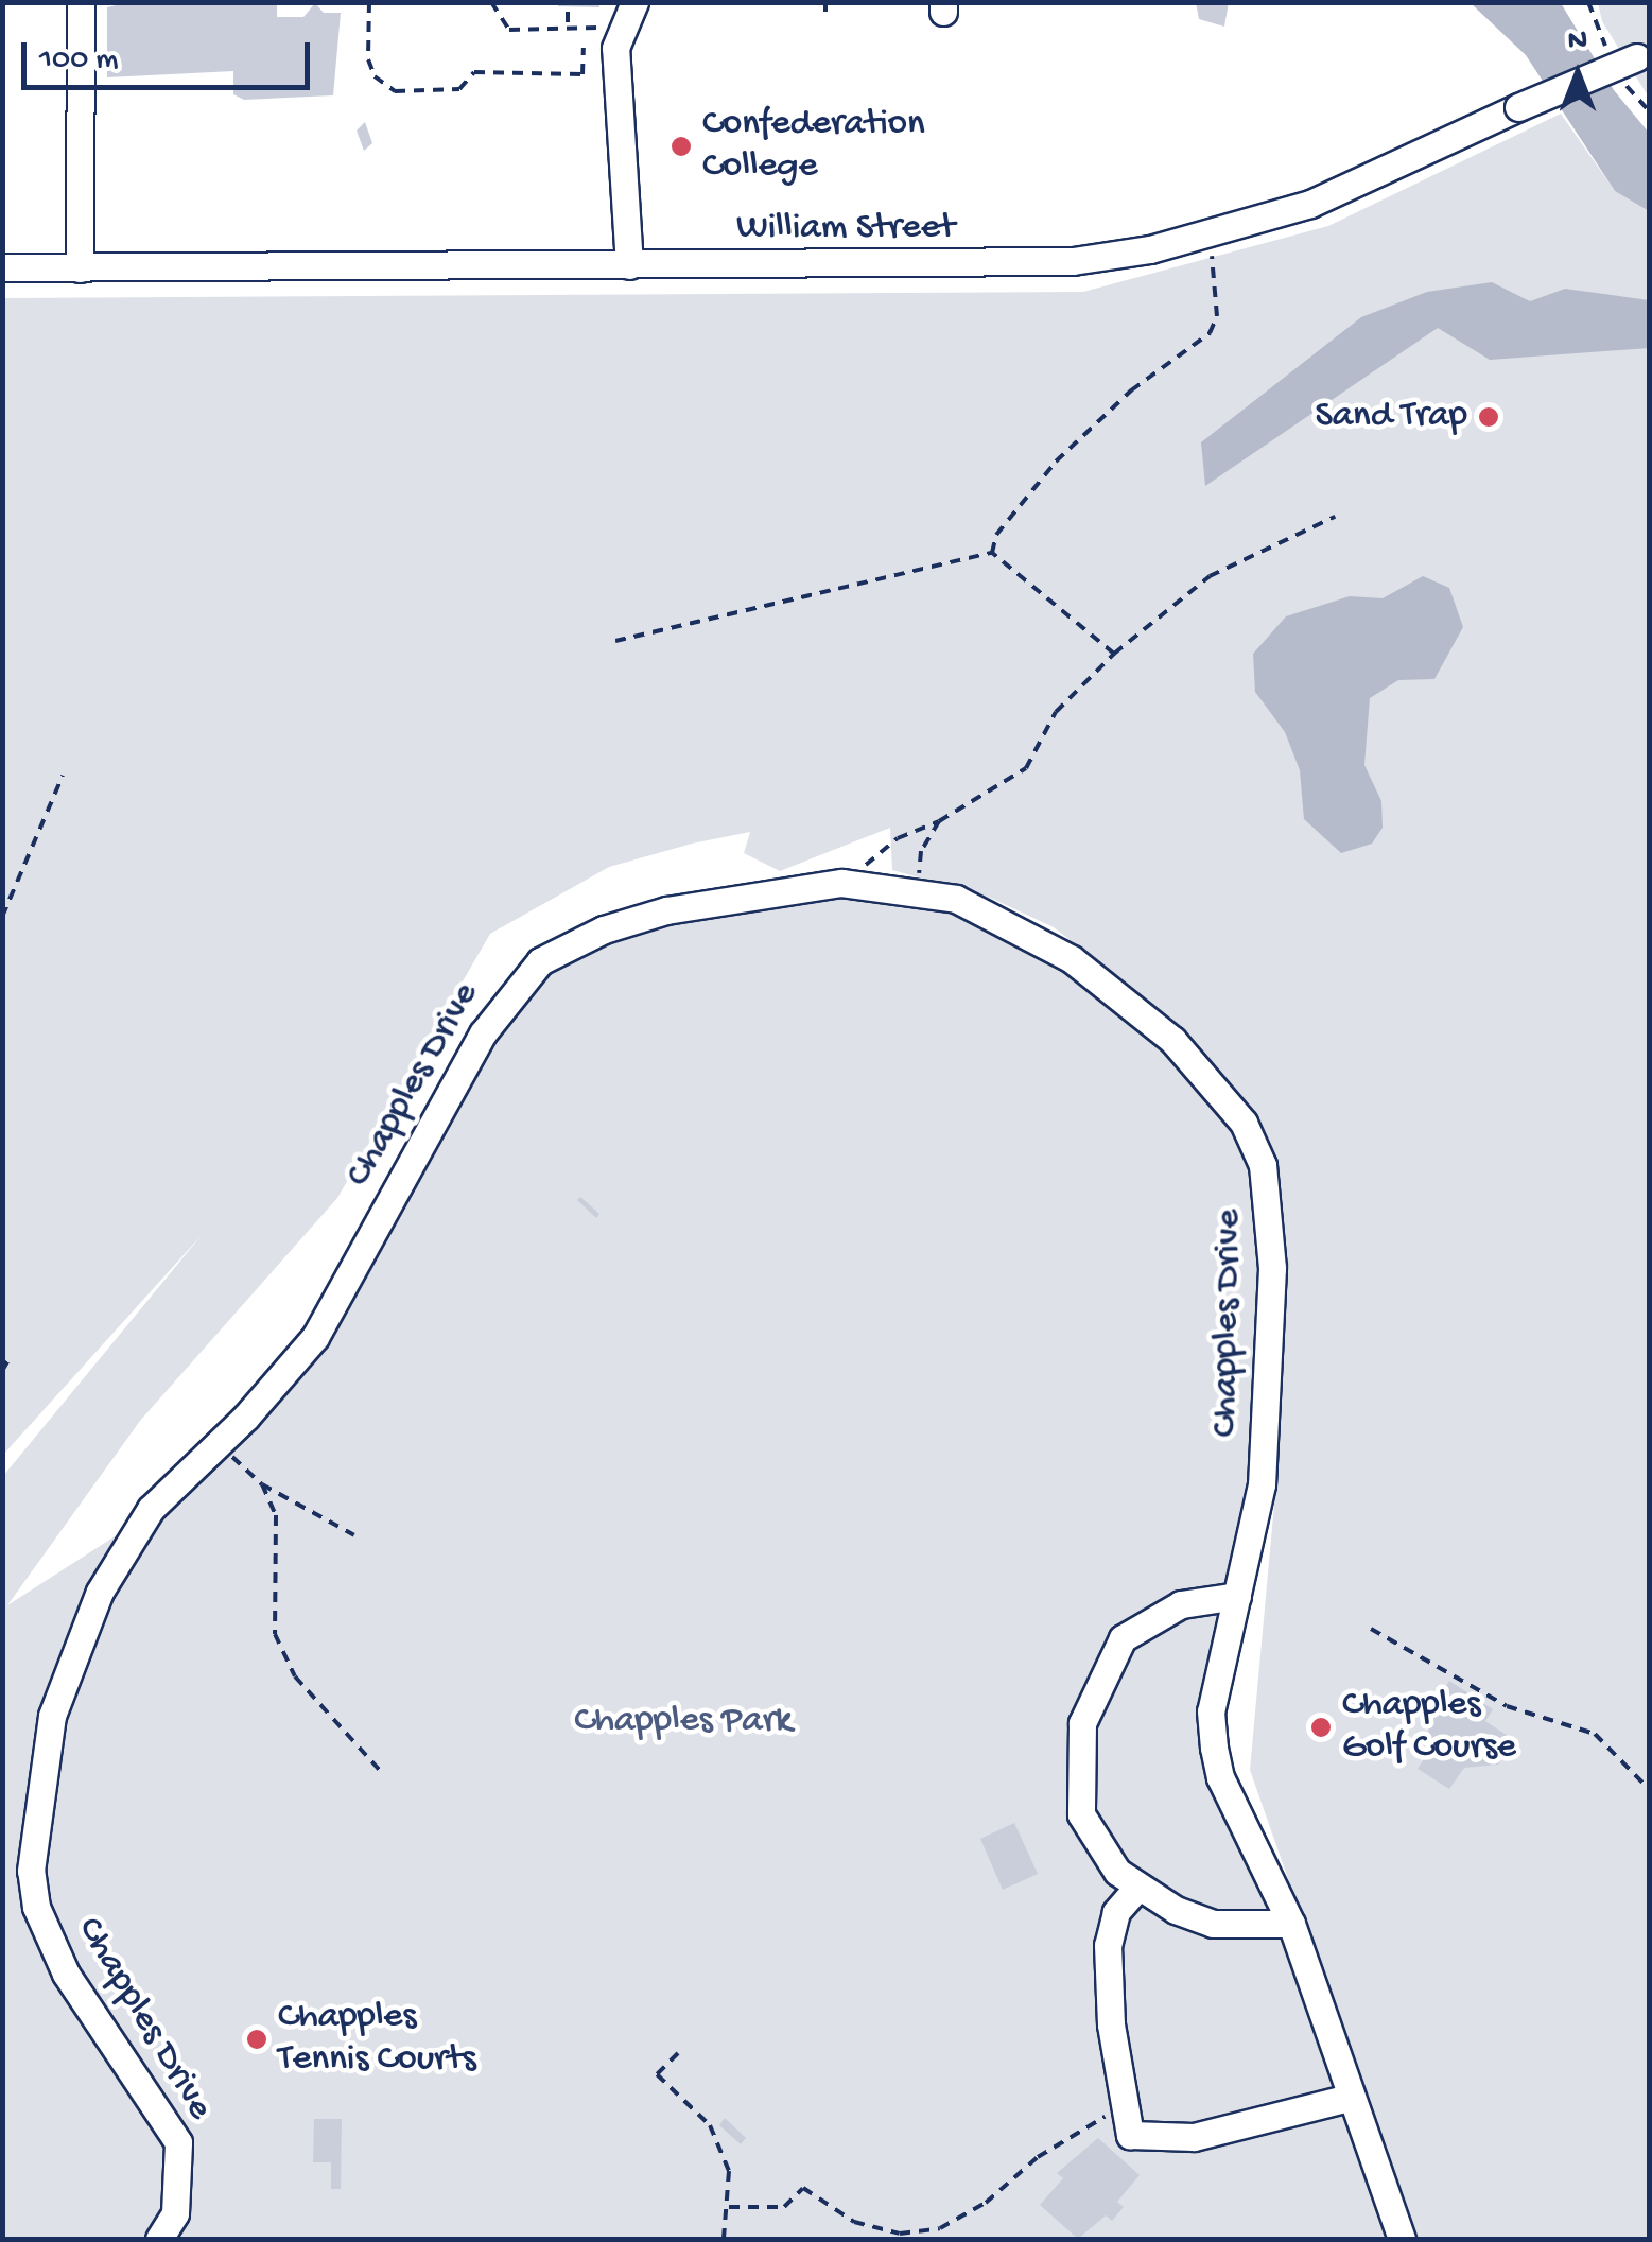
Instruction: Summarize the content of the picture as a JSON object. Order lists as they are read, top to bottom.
{
  "streets": {
    "street": ["William Street", "Chapples Drive"]
  },
  "parks": ["Chapples Park"],
  "places": [
    "Confederation College",
    "Sand Trap",
    "Chapples Golf Course",
    "Chapples Tennis Courts"
  ],
  "scale_bar": "100 m",
  "north": "top"
}
